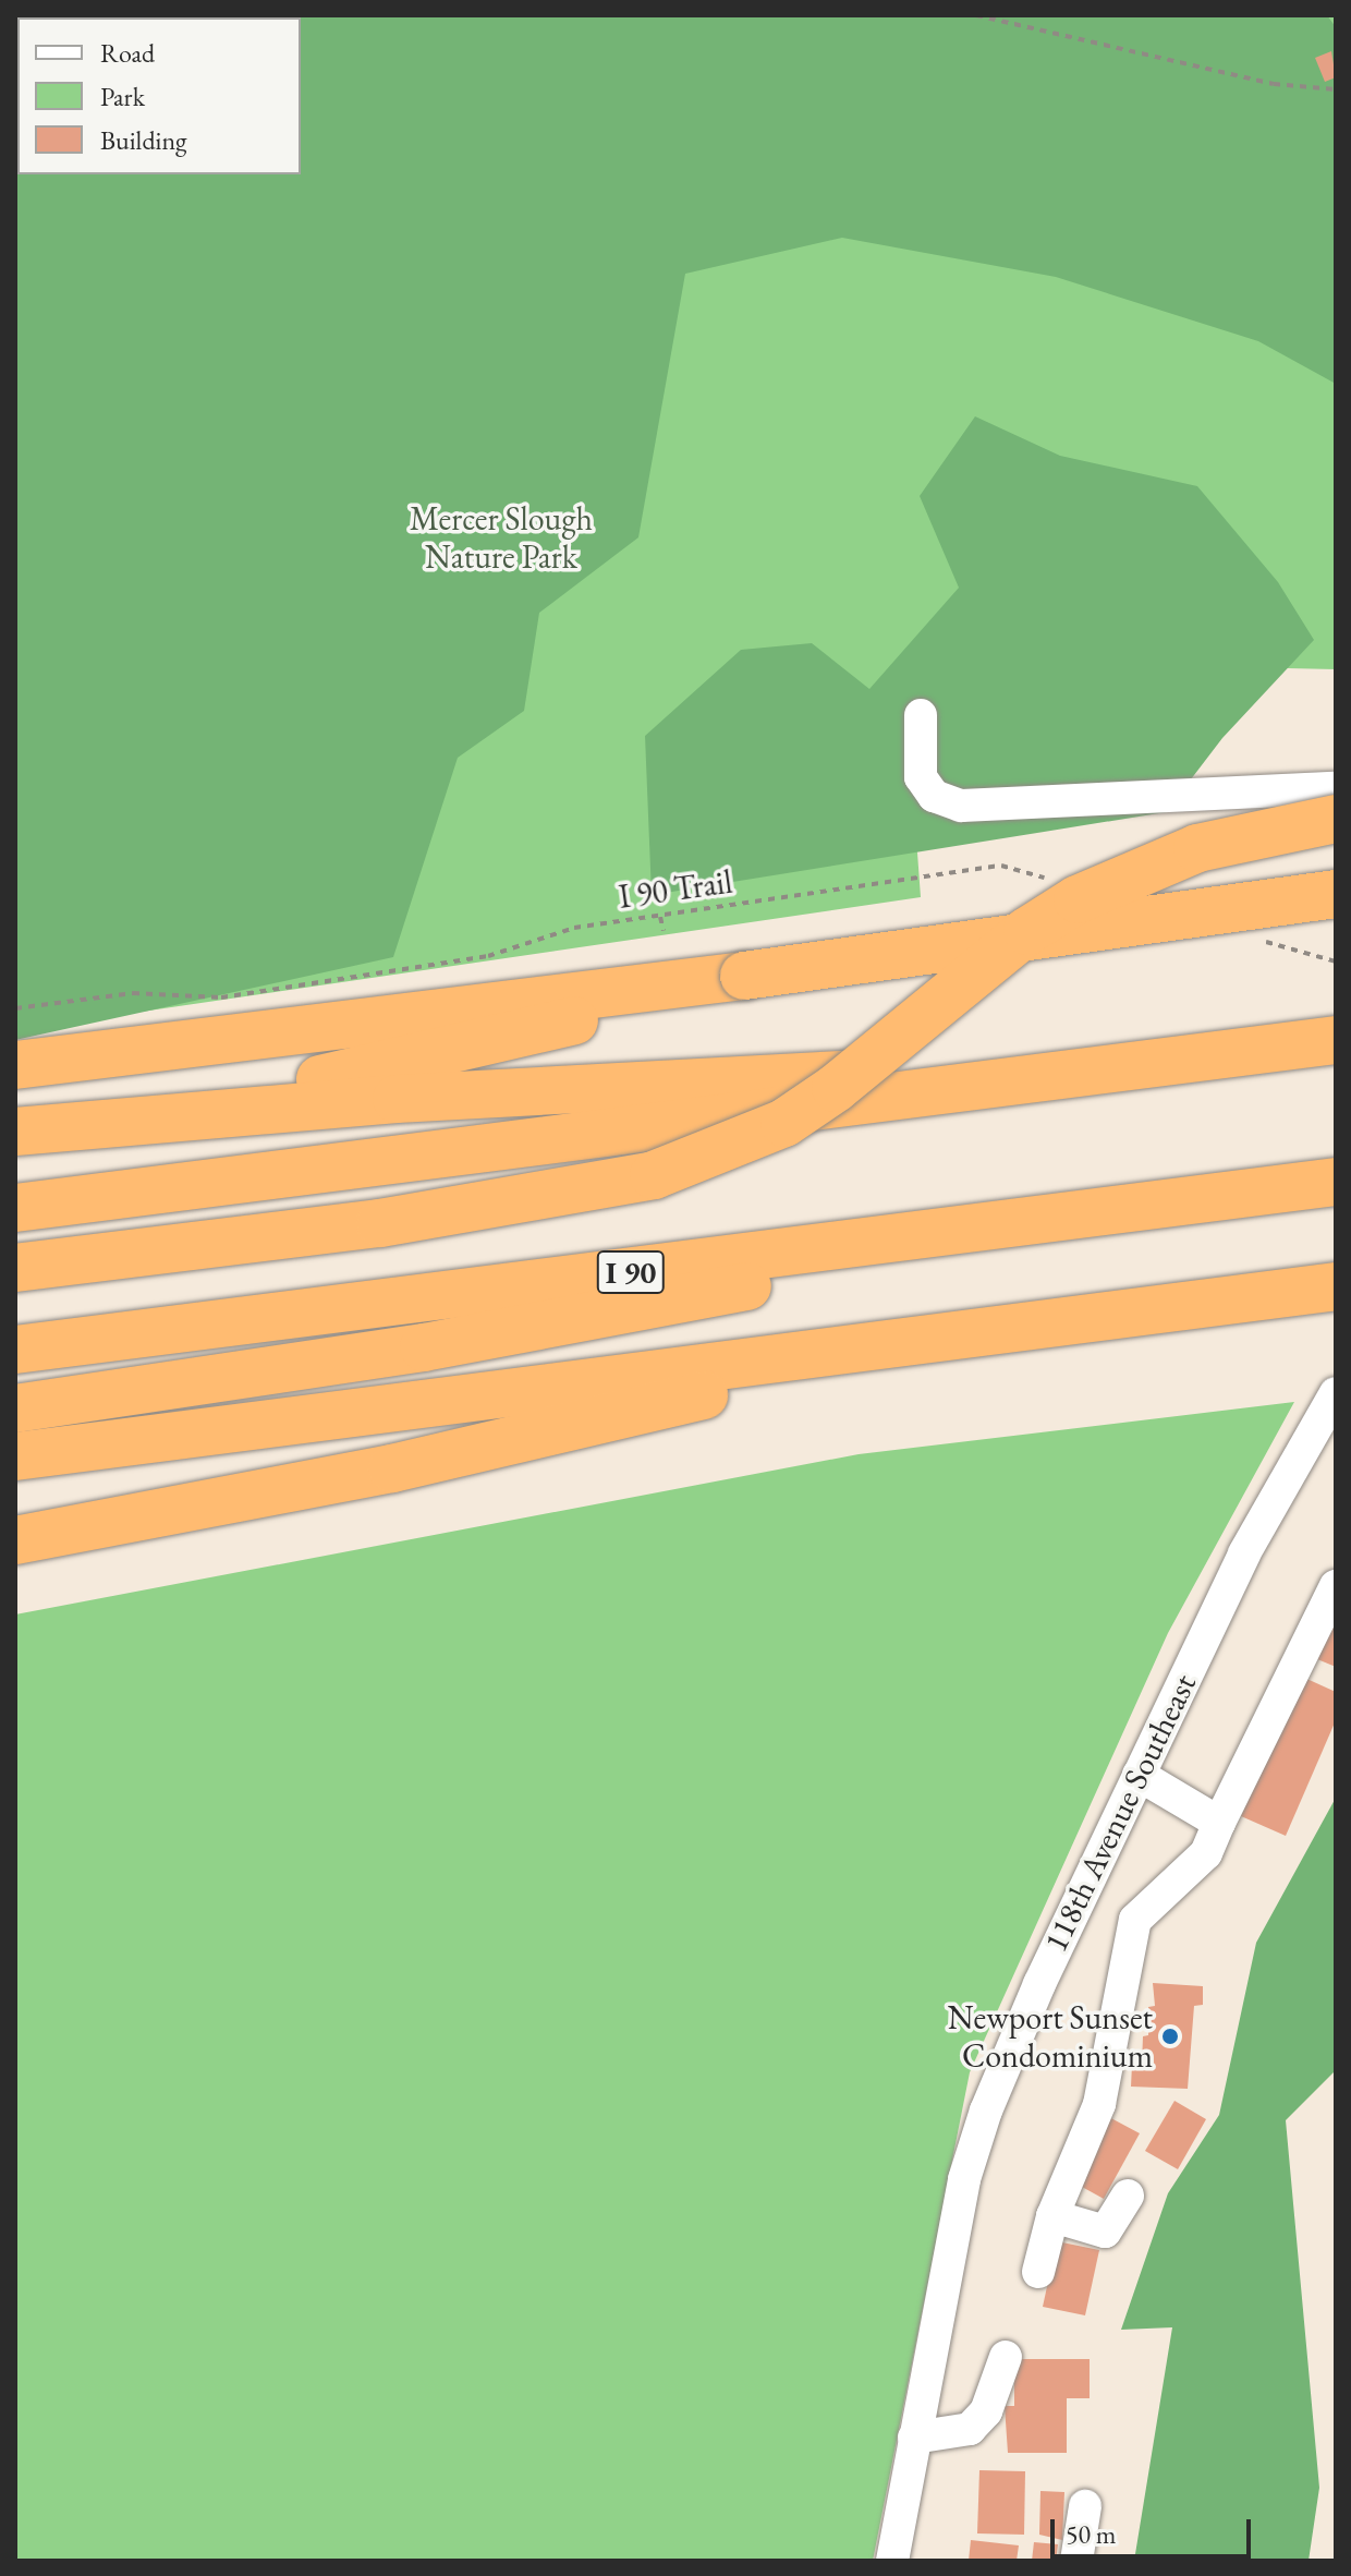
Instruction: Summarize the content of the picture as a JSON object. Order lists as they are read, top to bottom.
{
  "streets": {
    "highway": ["I 90"],
    "street": ["118th Avenue Southeast"],
    "path": ["I 90 Trail"]
  },
  "parks": ["Mercer Slough Nature Park"],
  "places": ["Newport Sunset Condominium"],
  "legend": ["Road", "Park", "Building"],
  "scale_bar": "50 m"
}
